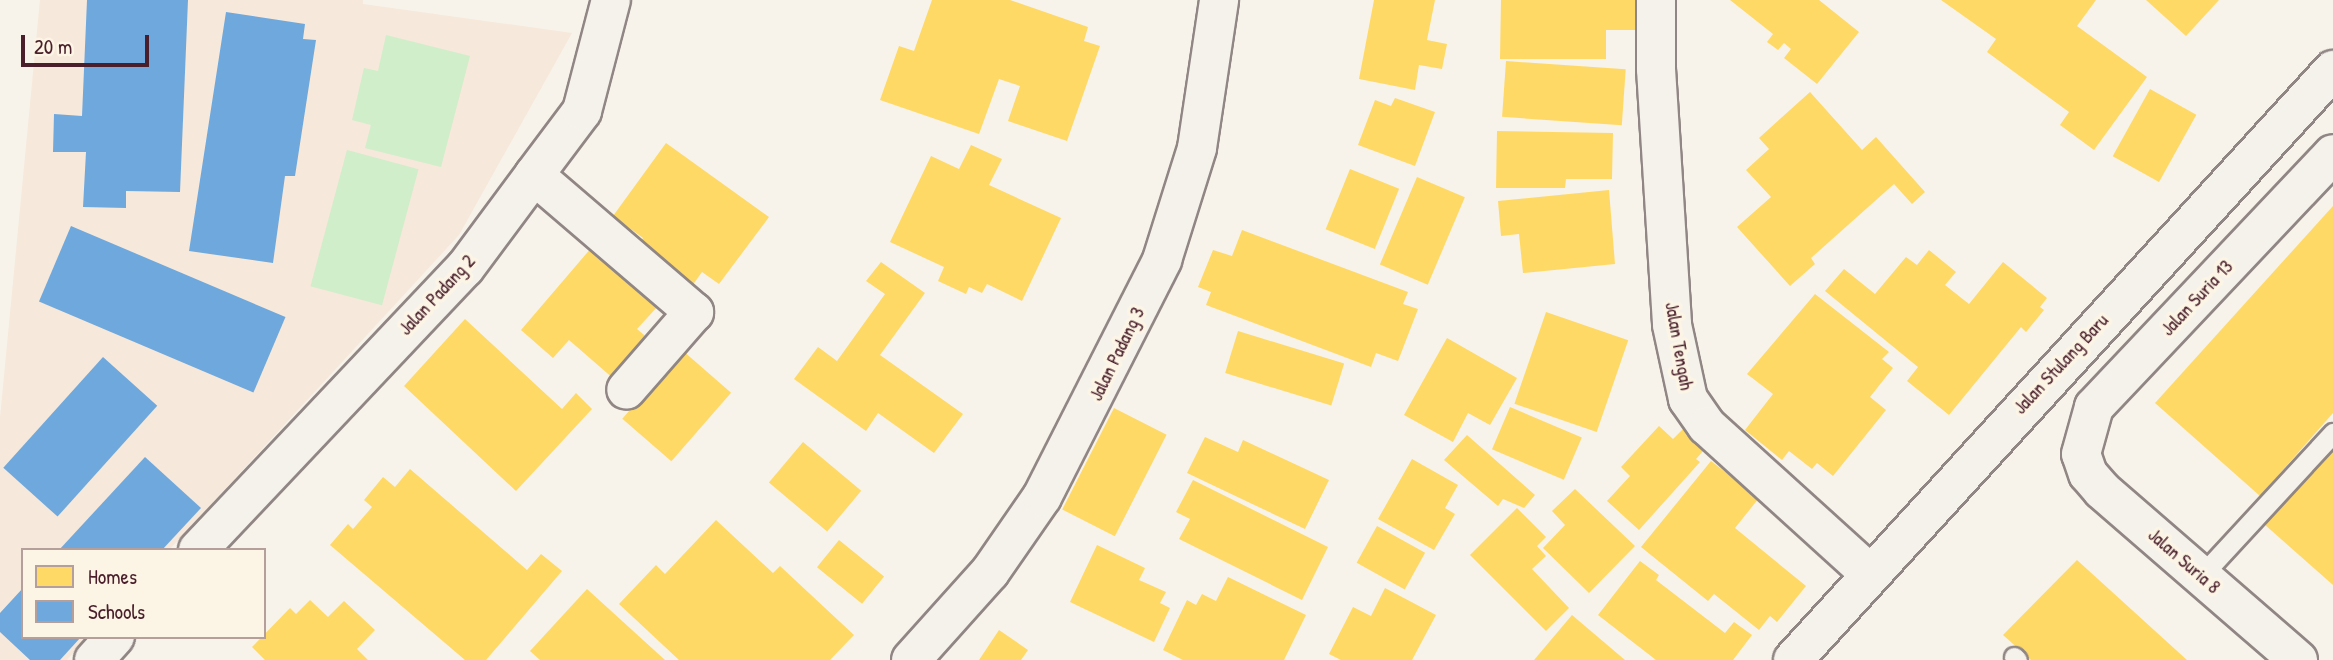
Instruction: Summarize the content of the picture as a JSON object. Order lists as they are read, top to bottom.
{
  "streets": {
    "street": [
      "Jalan Padang 2",
      "Jalan Suria 13",
      "Jalan Tengah",
      "Jalan Padang 3",
      "Jalan Stulang Baru",
      "Jalan Suria 8"
    ]
  },
  "crossings": [
    ["Jalan Suria 13", "Jalan Suria 8"],
    ["Jalan Tengah", "Jalan Stulang Baru"]
  ],
  "legend": ["Homes", "Schools"],
  "scale_bar": "20 m"
}
